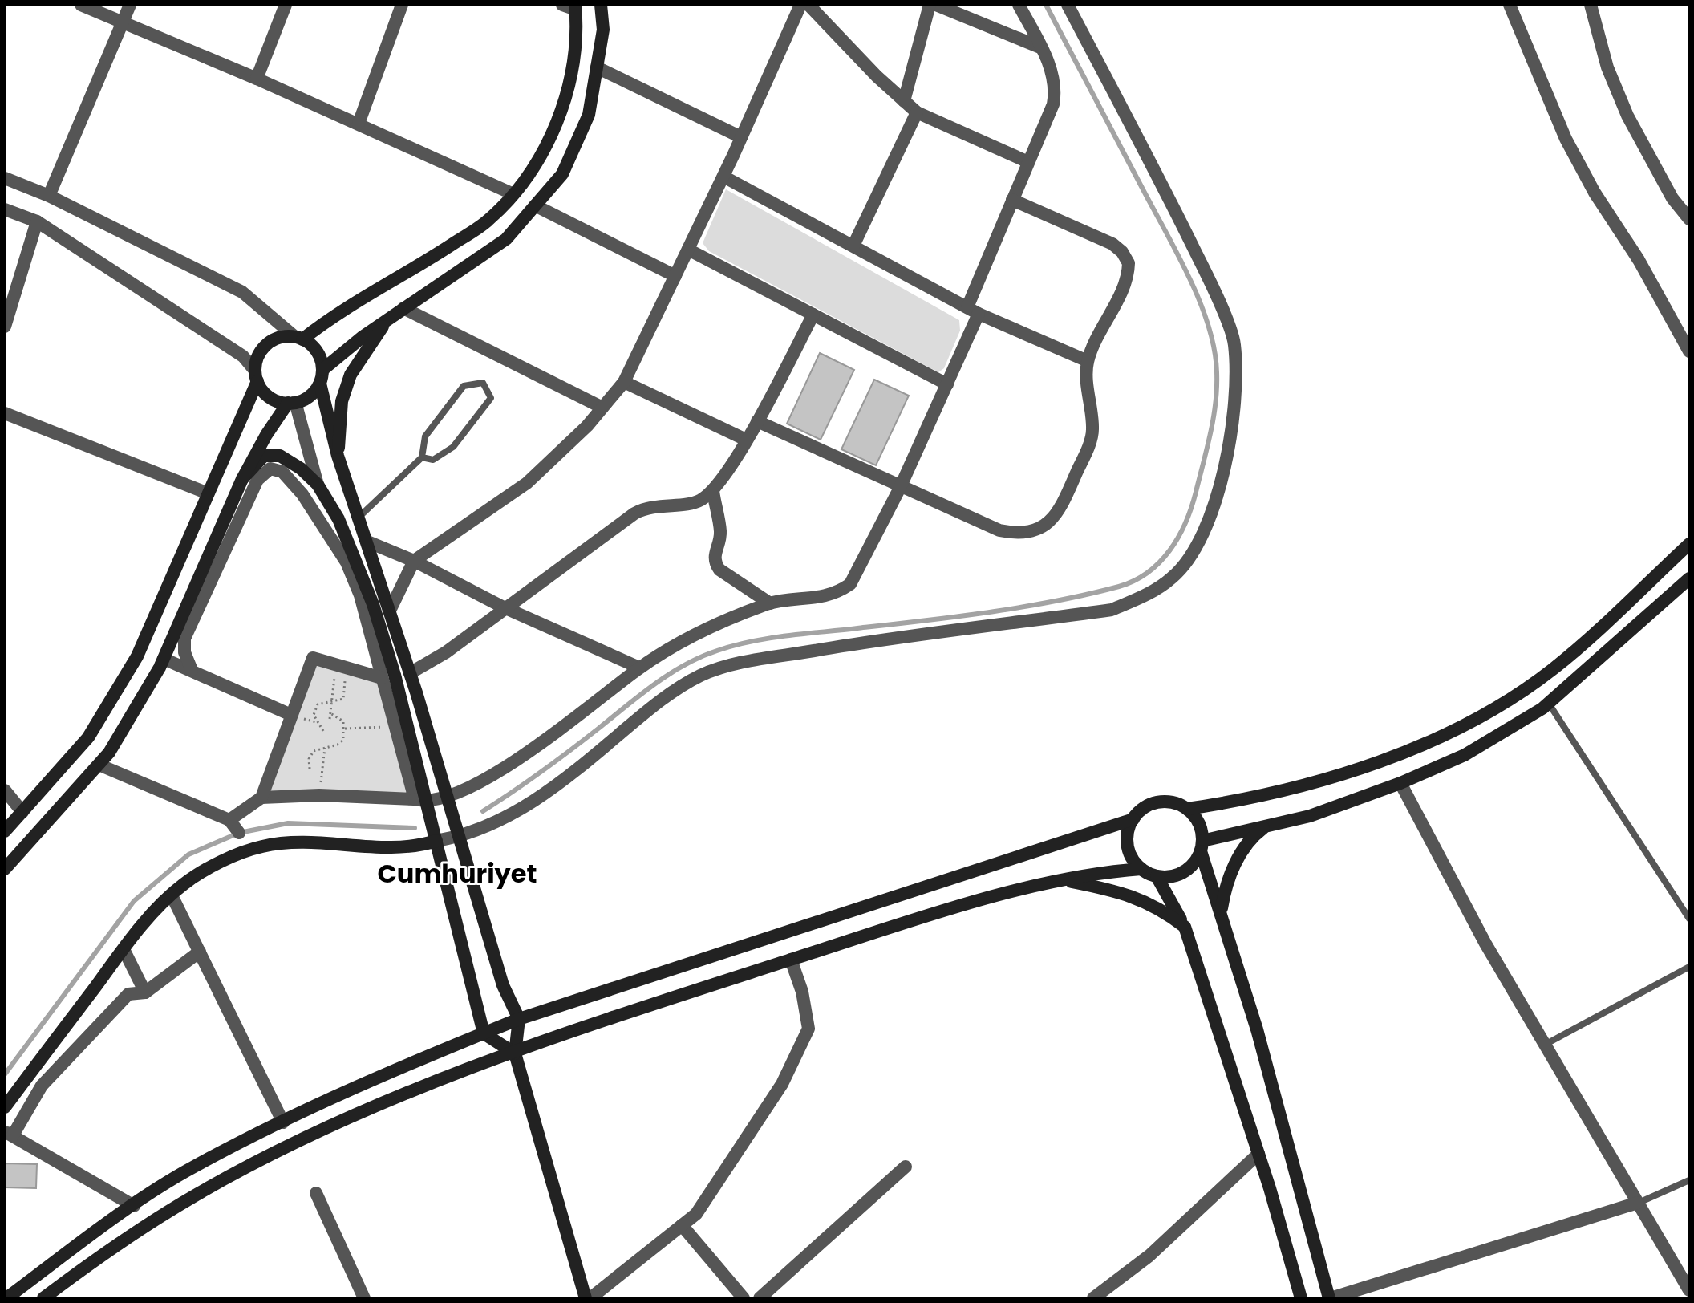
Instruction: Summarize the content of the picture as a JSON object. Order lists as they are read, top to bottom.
{
  "districts": ["Cumhuriyet"]
}
